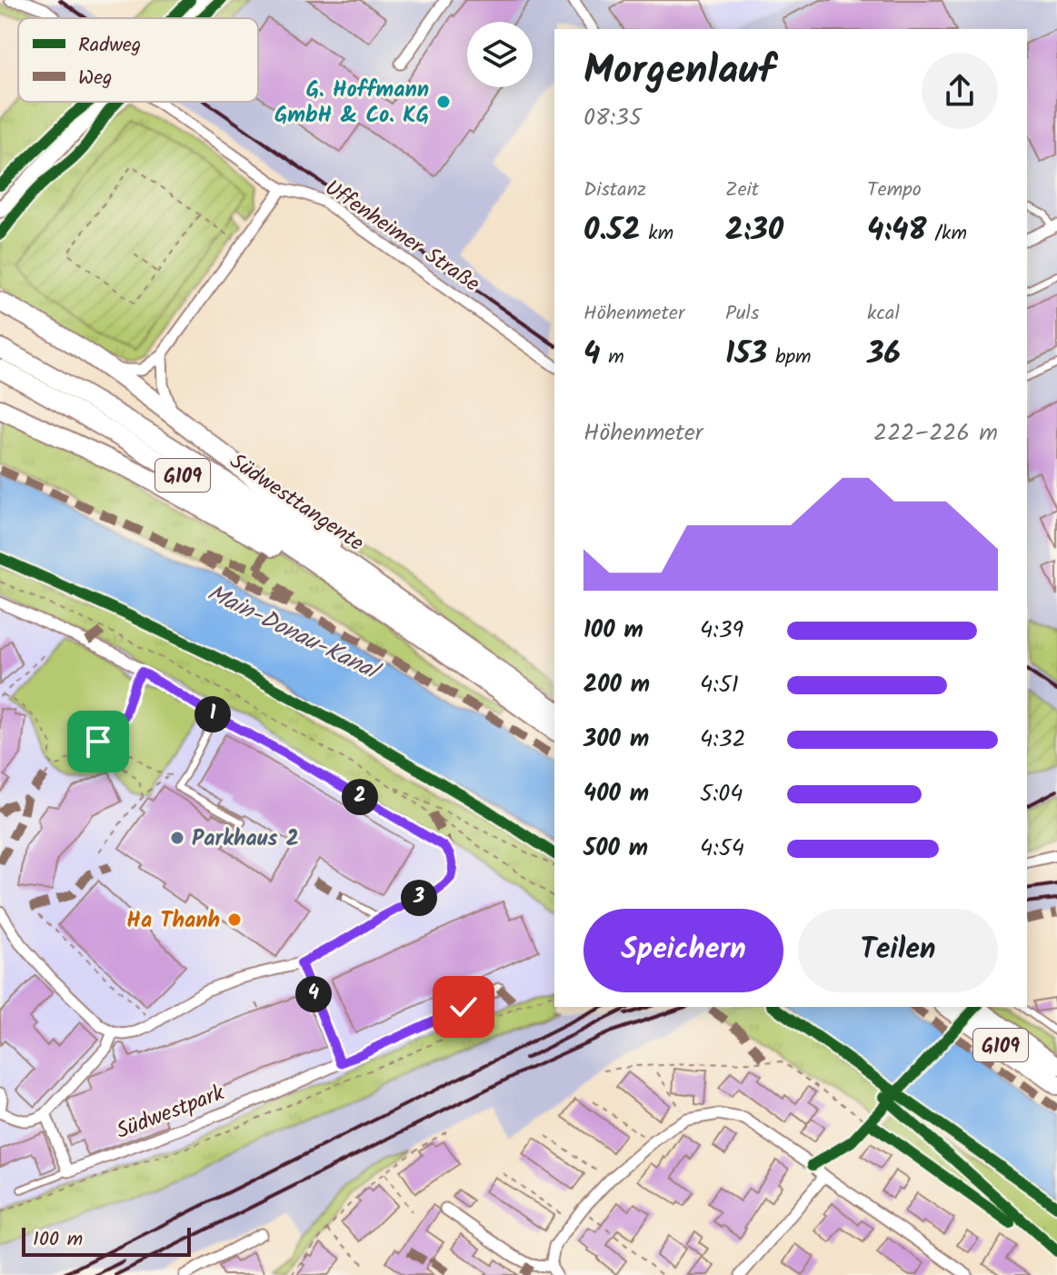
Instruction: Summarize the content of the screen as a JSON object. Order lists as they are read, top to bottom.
{
  "streets": {
    "highway": ["G109", "Südwesttangente"],
    "street": ["Uffenheimer Straße", "Südwestpark"]
  },
  "water": ["Main-Donau-Kanal"],
  "places": ["G. Hoffmann GmbH & Co. KG", "Parkhaus 2", "Ha Thanh"],
  "legend": ["Radweg", "Weg"],
  "scale_bar": "100 m",
  "page": {
    "heading": ["Morgenlauf", "08:35"],
    "stats": [
      ["Distanz", "0.52 km"],
      ["Zeit", "2:30"],
      ["Tempo", "4:48 /km"],
      ["Höhenmeter", "4 m"],
      ["Puls", "153 bpm"],
      ["kcal", "36"]
    ],
    "chart": ["Höhenmeter", "222–226 m"],
    "list": [
      {
        "name": "100 m",
        "note": "4:39"
      },
      {
        "name": "200 m",
        "note": "4:51"
      },
      {
        "name": "300 m",
        "note": "4:32"
      },
      {
        "name": "400 m",
        "note": "5:04"
      },
      {
        "name": "500 m",
        "note": "4:54"
      }
    ],
    "pins": [
      "1",
      "2",
      "3",
      "4"
    ],
    "buttons": ["Speichern", "Teilen"],
    "scale": "100 m"
  }
}
